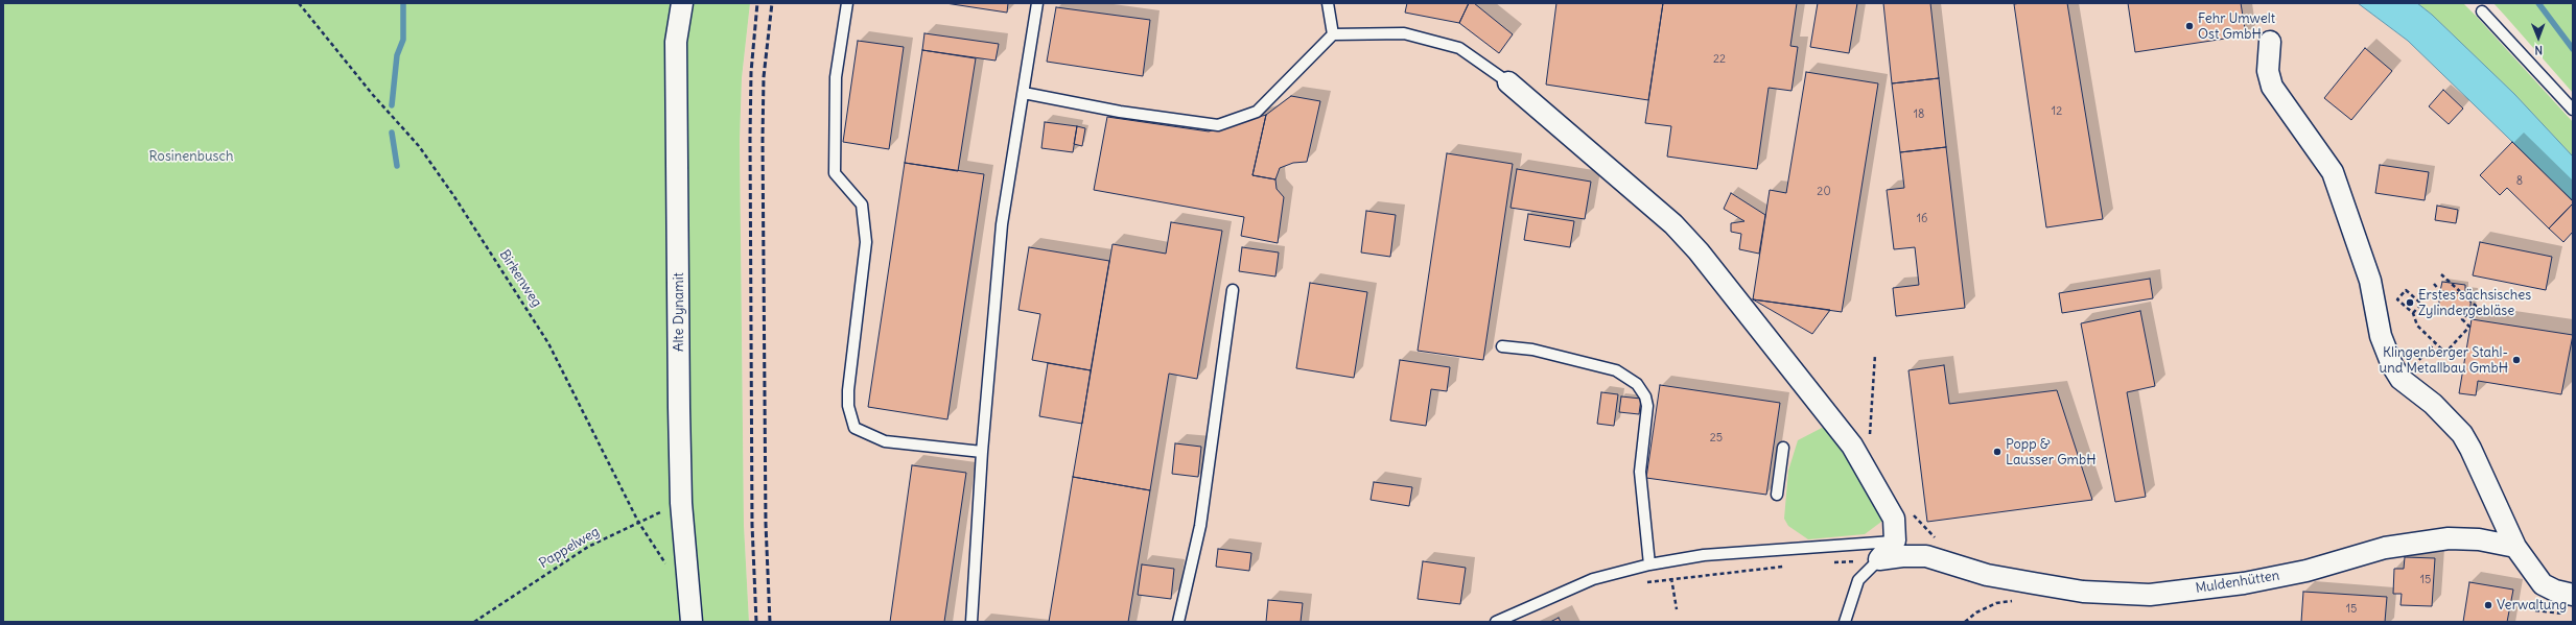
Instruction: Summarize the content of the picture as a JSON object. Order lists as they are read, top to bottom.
{
  "streets": {
    "street": ["Alte Dynamit", "Muldenhütten"],
    "path": ["Birkenweg", "Pappelweg"]
  },
  "crossings": [
    ["Birkenweg", "Alte Dynamit"],
    ["Birkenweg", "Pappelweg"],
    ["Alte Dynamit", "Pappelweg"]
  ],
  "parks": ["Rosinenbusch"],
  "places": [
    "Fehr Umwelt Ost GmbH",
    "Erstes sächsisches Zylindergebläse",
    "Klingenberger Stahl- und Metallbau GmbH",
    "Popp & Lausser GmbH",
    "Verwaltung"
  ],
  "house_numbers": [
    "22",
    "12",
    "18",
    "8",
    "20",
    "16",
    "25",
    "15",
    "15"
  ],
  "north": "bottom"
}
